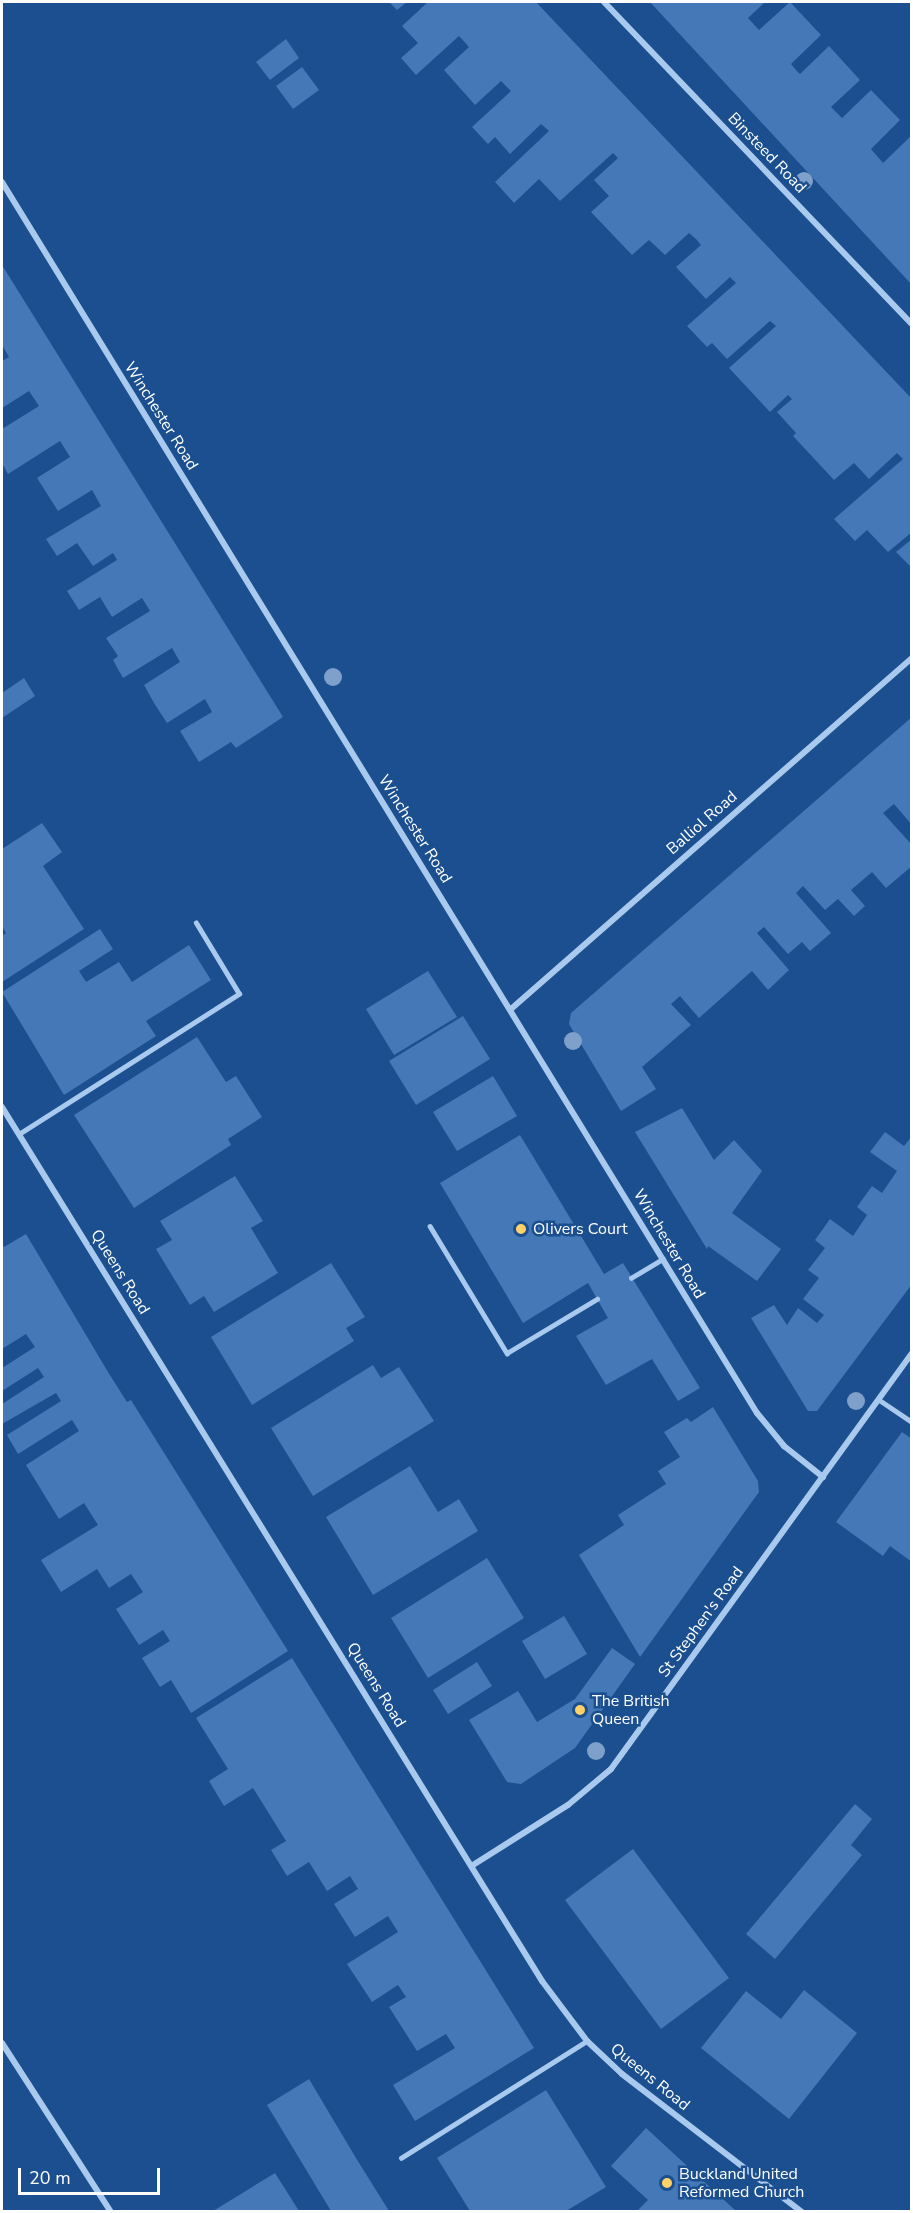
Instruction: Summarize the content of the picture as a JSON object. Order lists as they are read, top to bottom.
{
  "streets": {
    "street": [
      "Binsteed Road",
      "Winchester Road",
      "Balliol Road",
      "Queens Road",
      "St Stephen's Road"
    ]
  },
  "crossings": [
    ["Winchester Road", "Balliol Road"],
    ["Winchester Road", "St Stephen's Road"],
    ["Queens Road", "St Stephen's Road"]
  ],
  "places": ["Olivers Court", "The British Queen", "Buckland United Reformed Church"],
  "scale_bar": "20 m"
}
